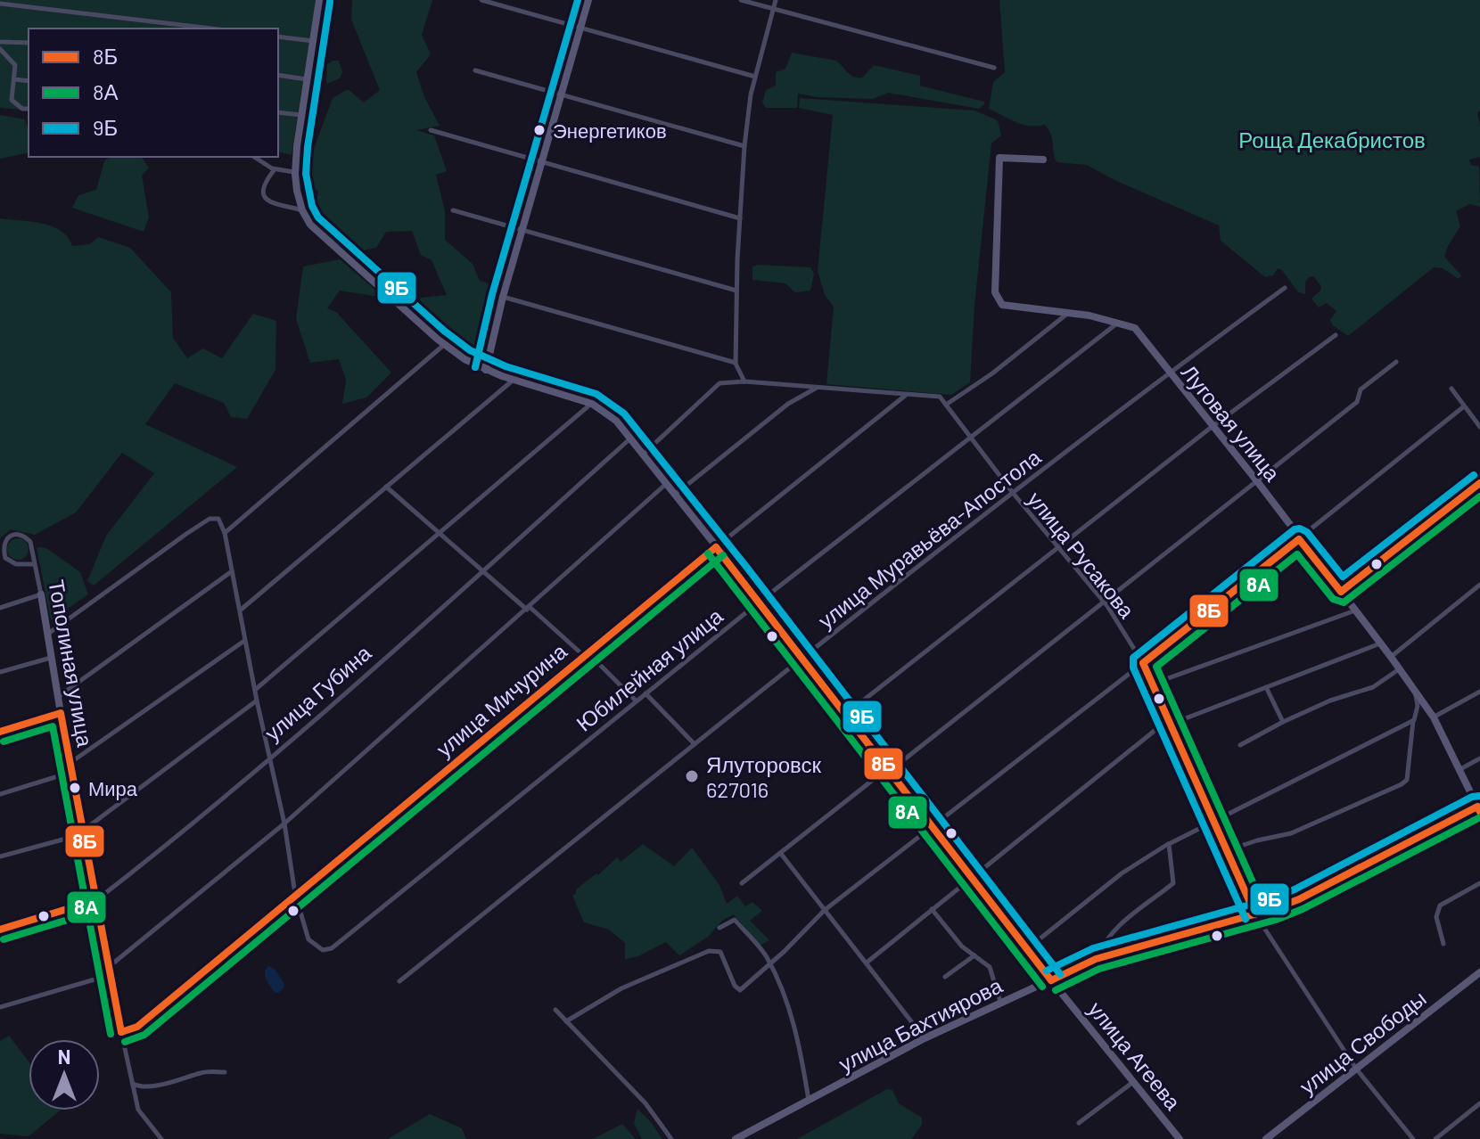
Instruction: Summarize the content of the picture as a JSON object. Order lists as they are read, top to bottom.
{
  "streets": {
    "street": [
      "Луговая улица",
      "улица Муравьёва-Апостола",
      "улица Русакова",
      "Тополиная улица",
      "Юбилейная улица",
      "улица Губина",
      "улица Мичурина",
      "улица Бахтиярова",
      "улица Свободы",
      "улица Агеева"
    ]
  },
  "crossings": [
    ["Луговая улица", "улица Муравьёва-Апостола"],
    ["Луговая улица", "Юбилейная улица"],
    ["Луговая улица", "улица Бахтиярова"],
    ["улица Муравьёва-Апостола", "улица Русакова"],
    ["улица Муравьёва-Апостола", "улица Агеева"],
    ["улица Русакова", "Юбилейная улица"],
    ["улица Русакова", "улица Бахтиярова"],
    ["улица Русакова", "улица Свободы"],
    ["Тополиная улица", "улица Губина"],
    ["Тополиная улица", "улица Мичурина"],
    ["Юбилейная улица", "улица Мичурина"],
    ["Юбилейная улица", "улица Агеева"],
    ["улица Губина", "улица Агеева"],
    ["улица Мичурина", "улица Агеева"],
    ["улица Бахтиярова", "улица Агеева"]
  ],
  "parks": ["Роща Декабристов"],
  "places": ["Энергетиков", "Ялуторовск 627016", "Мира"],
  "lines": ["transit line 9Б", "transit line 8Б", "transit line 8А"],
  "legend": ["8Б", "8А", "9Б"],
  "north": "top"
}
